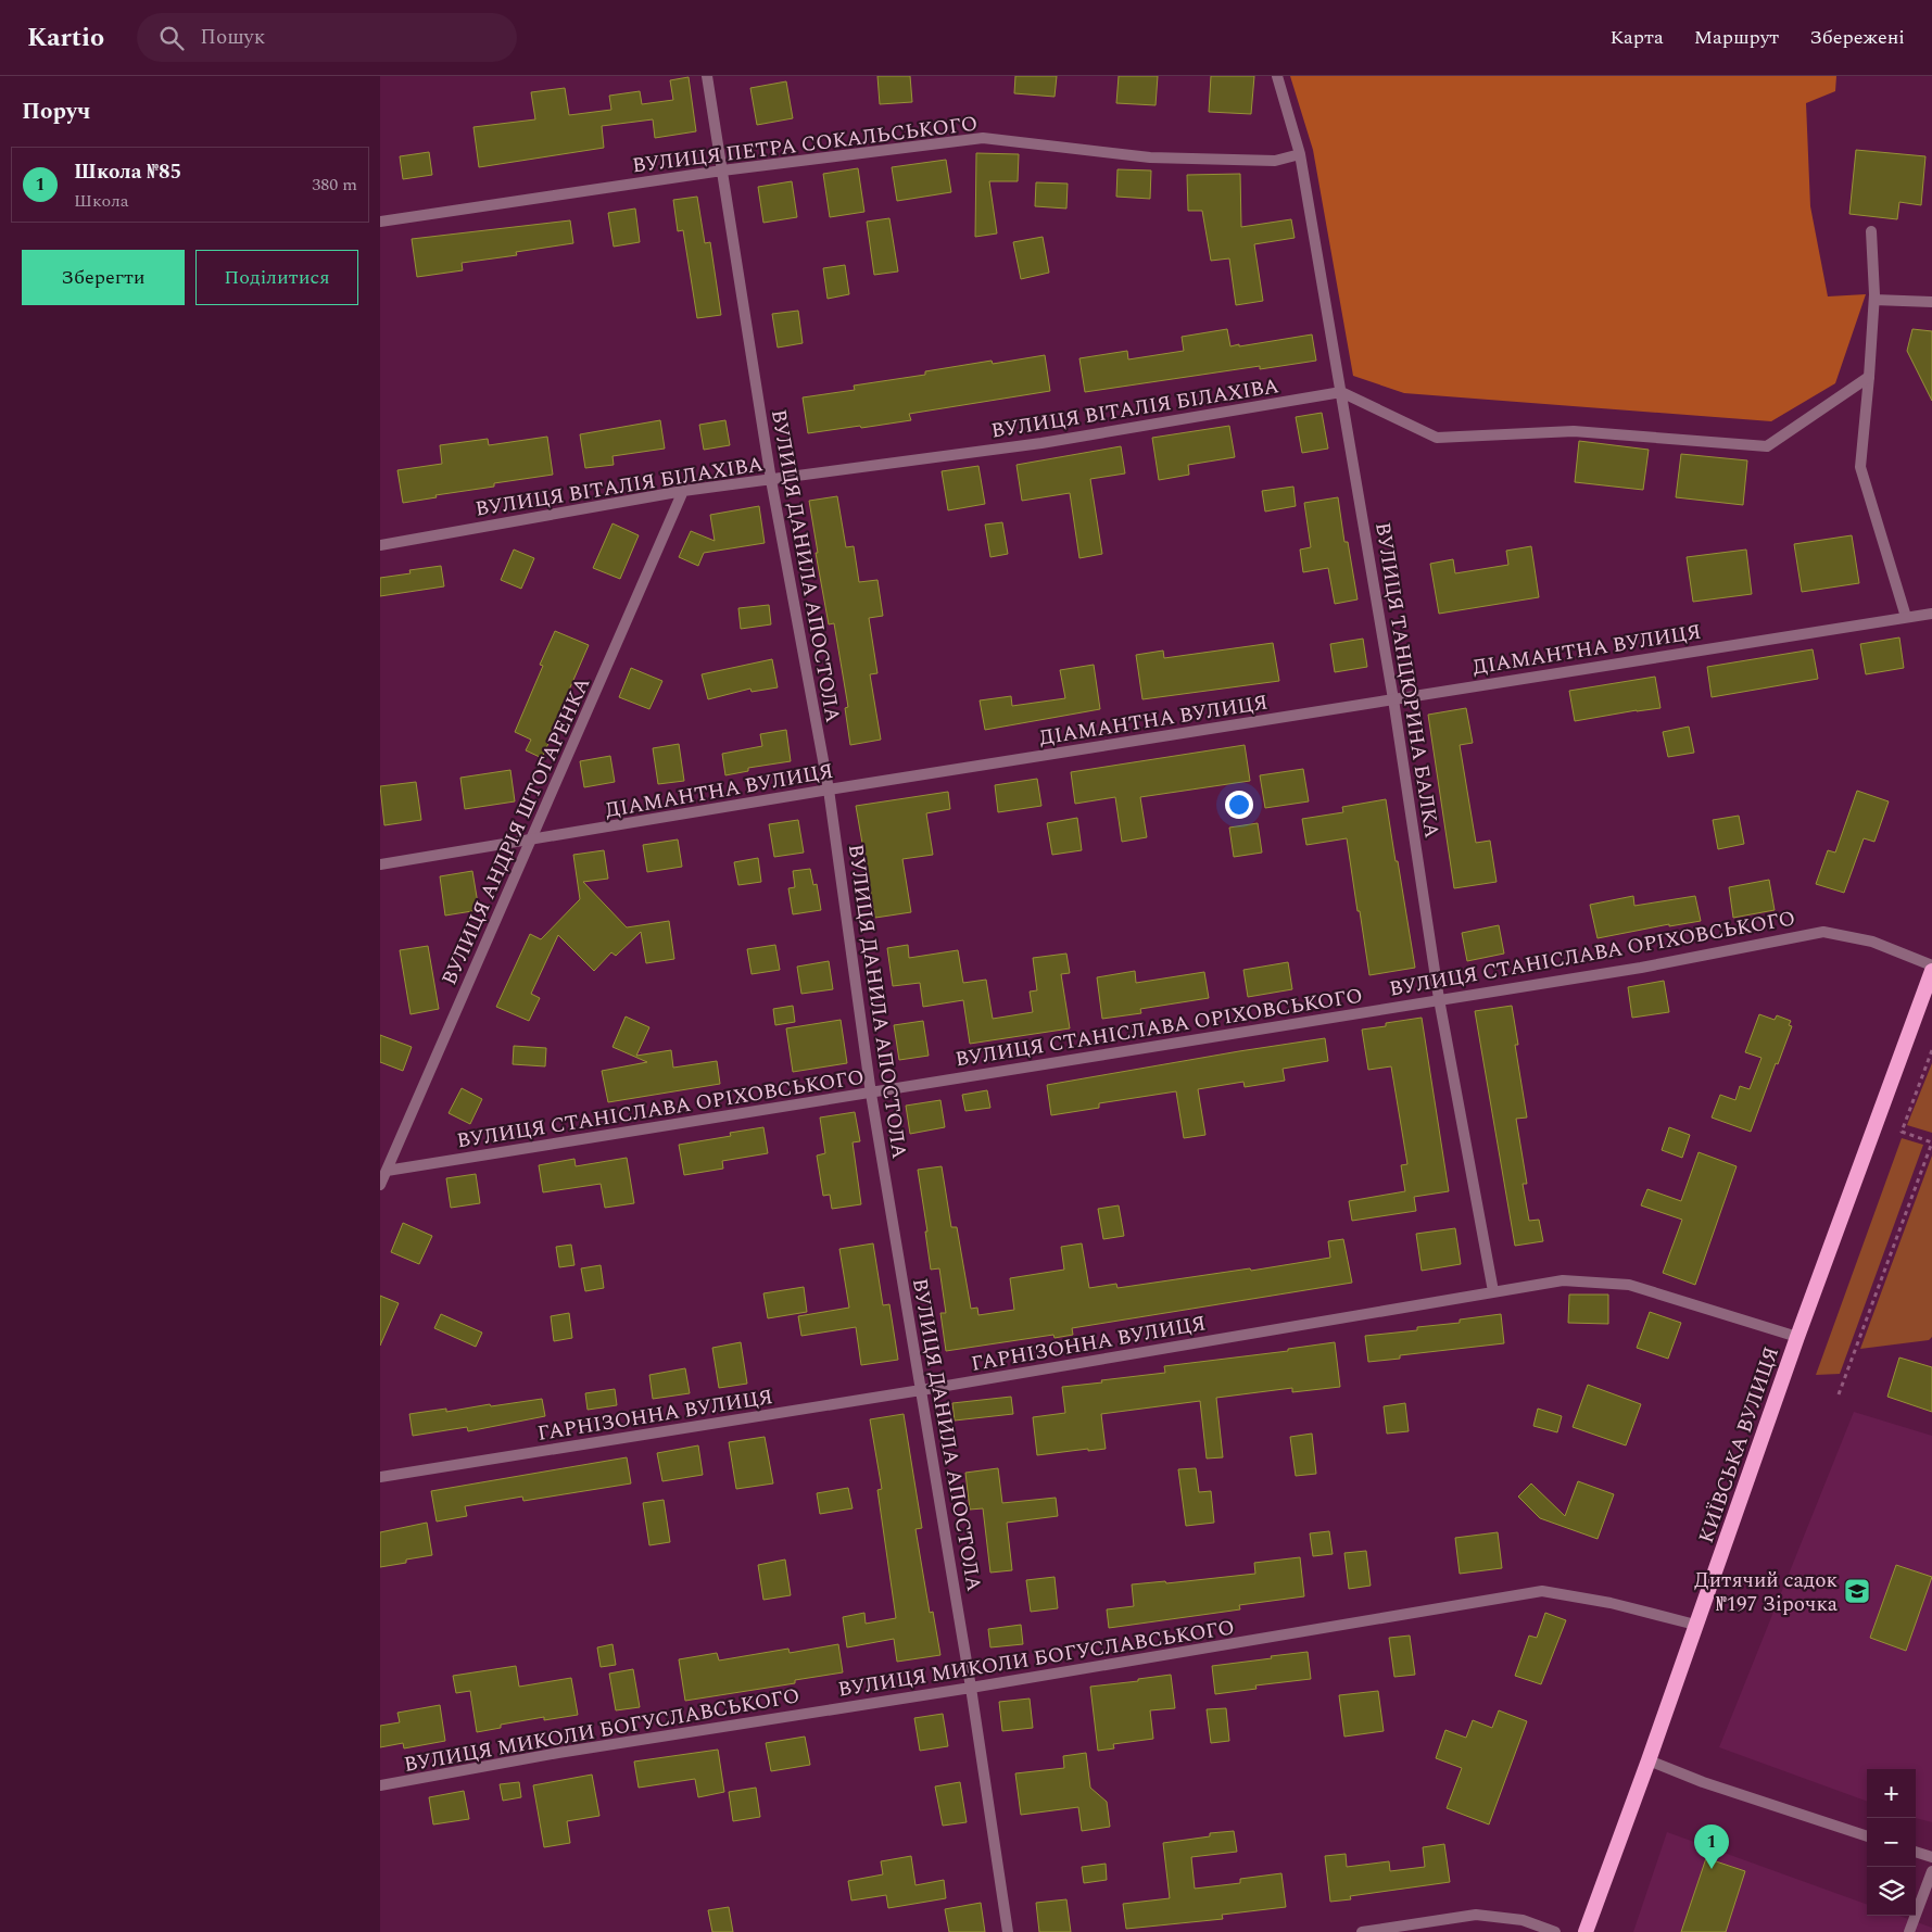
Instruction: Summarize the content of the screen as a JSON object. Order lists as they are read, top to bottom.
{
  "streets": {
    "highway": ["КИЇВСЬКА ВУЛИЦЯ"],
    "street": [
      "ВУЛИЦЯ ПЕТРА СОКАЛЬСЬКОГО",
      "ВУЛИЦЯ ВІТАЛІЯ БІЛАХІВА",
      "ВУЛИЦЯ ДАНИЛА АПОСТОЛА",
      "ДІАМАНТНА ВУЛИЦЯ",
      "ВУЛИЦЯ ТАНЦЮРИНА БАЛКА",
      "ВУЛИЦЯ АНДРІЯ ШТОГАРЕНКА",
      "ВУЛИЦЯ СТАНІСЛАВА ОРІХОВСЬКОГО",
      "ГАРНІЗОННА ВУЛИЦЯ",
      "ВУЛИЦЯ МИКОЛИ БОГУСЛАВСЬКОГО"
    ]
  },
  "crossings": [
    ["ВУЛИЦЯ ПЕТРА СОКАЛЬСЬКОГО", "ВУЛИЦЯ ДАНИЛА АПОСТОЛА"],
    ["ВУЛИЦЯ ПЕТРА СОКАЛЬСЬКОГО", "ВУЛИЦЯ ТАНЦЮРИНА БАЛКА"],
    ["ВУЛИЦЯ ВІТАЛІЯ БІЛАХІВА", "ВУЛИЦЯ ДАНИЛА АПОСТОЛА"],
    ["ВУЛИЦЯ ВІТАЛІЯ БІЛАХІВА", "ВУЛИЦЯ ТАНЦЮРИНА БАЛКА"],
    ["ВУЛИЦЯ ВІТАЛІЯ БІЛАХІВА", "ВУЛИЦЯ АНДРІЯ ШТОГАРЕНКА"],
    ["ВУЛИЦЯ ДАНИЛА АПОСТОЛА", "ДІАМАНТНА ВУЛИЦЯ"],
    ["ВУЛИЦЯ ДАНИЛА АПОСТОЛА", "ВУЛИЦЯ СТАНІСЛАВА ОРІХОВСЬКОГО"],
    ["ВУЛИЦЯ ДАНИЛА АПОСТОЛА", "ГАРНІЗОННА ВУЛИЦЯ"],
    ["ВУЛИЦЯ ДАНИЛА АПОСТОЛА", "ВУЛИЦЯ МИКОЛИ БОГУСЛАВСЬКОГО"],
    ["ДІАМАНТНА ВУЛИЦЯ", "ВУЛИЦЯ ТАНЦЮРИНА БАЛКА"],
    ["ДІАМАНТНА ВУЛИЦЯ", "ВУЛИЦЯ АНДРІЯ ШТОГАРЕНКА"],
    ["ВУЛИЦЯ ТАНЦЮРИНА БАЛКА", "ВУЛИЦЯ СТАНІСЛАВА ОРІХОВСЬКОГО"],
    ["ВУЛИЦЯ ТАНЦЮРИНА БАЛКА", "ГАРНІЗОННА ВУЛИЦЯ"],
    ["ВУЛИЦЯ АНДРІЯ ШТОГАРЕНКА", "ВУЛИЦЯ СТАНІСЛАВА ОРІХОВСЬКОГО"],
    ["ГАРНІЗОННА ВУЛИЦЯ", "КИЇВСЬКА ВУЛИЦЯ"],
    ["КИЇВСЬКА ВУЛИЦЯ", "ВУЛИЦЯ МИКОЛИ БОГУСЛАВСЬКОГО"]
  ],
  "places": {
    "school or university": ["Дитячий садок №197 Зірочка"]
  },
  "page": {
    "header": "Kartio",
    "search": "Пошук",
    "nav": ["Карта", "Маршрут", "Збережені"],
    "heading": "Поруч",
    "list": [
      {
        "mark": "1",
        "name": "Школа №85",
        "note": "Школа",
        "value": "380 m"
      }
    ],
    "buttons": ["Зберегти", "Поділитися"],
    "map_buttons": ["+", "−"],
    "pins": "1"
  }
}
